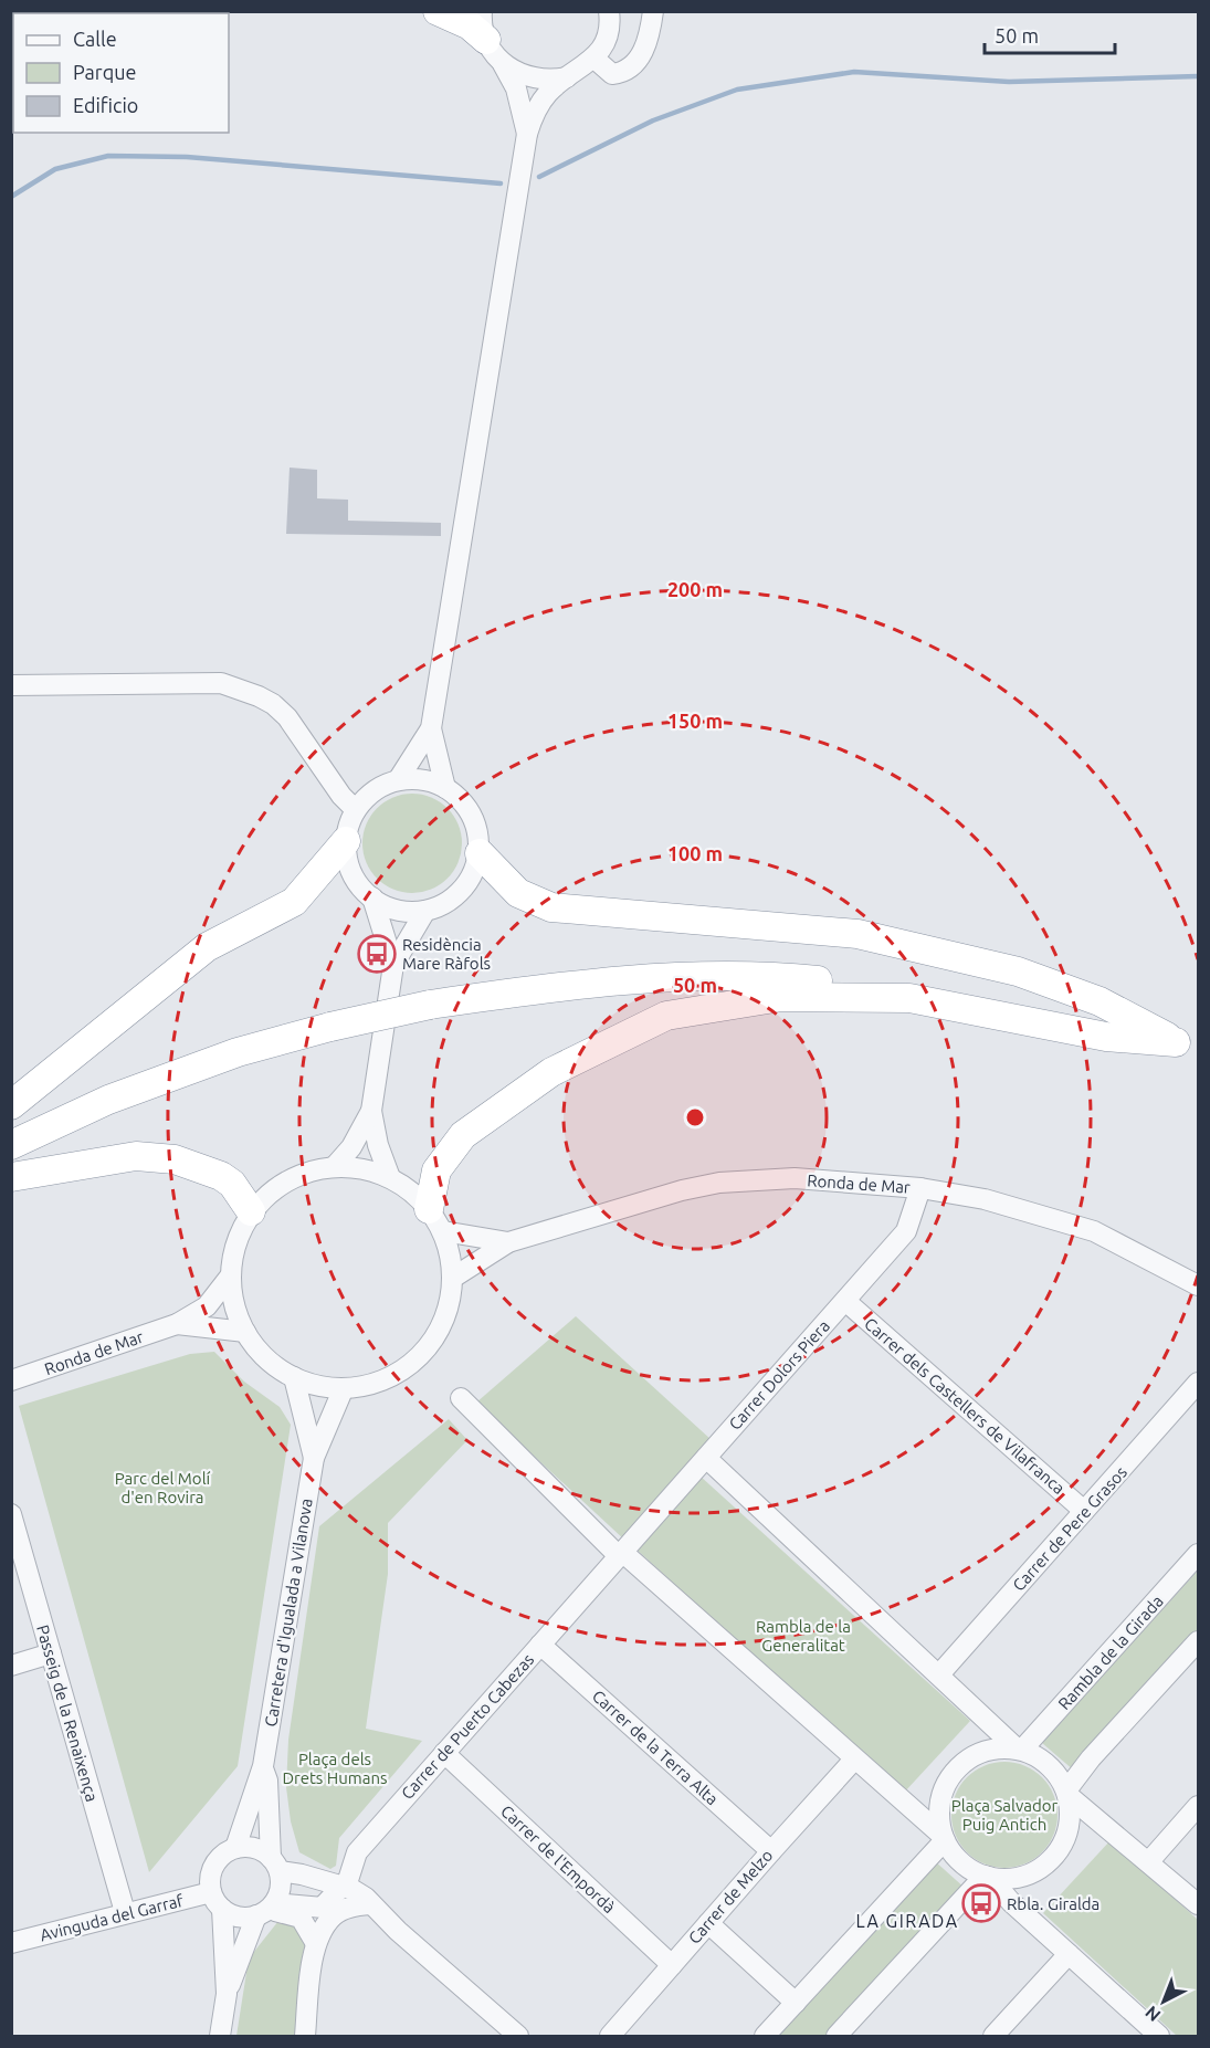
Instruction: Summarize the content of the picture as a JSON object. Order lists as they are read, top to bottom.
{
  "streets": {
    "street": [
      "Ronda de Mar",
      "Carrer Dolors Piera",
      "Carrer dels Castellers de Vilafranca",
      "Carrer de Pere Grasos",
      "Carretera d'Igualada a Vilanova",
      "Rambla de la Girada",
      "Passeig de la Renaixença",
      "Carrer de Puerto Cabezas",
      "Carrer de la Terra Alta",
      "Carrer de l'Empordà",
      "Carrer de Melzo",
      "Avinguda del Garraf"
    ]
  },
  "crossings": [
    ["Ronda de Mar", "Carrer Dolors Piera"],
    ["Ronda de Mar", "Carretera d'Igualada a Vilanova"],
    ["Carrer Dolors Piera", "Carrer dels Castellers de Vilafranca"],
    ["Carrer Dolors Piera", "Carrer de Puerto Cabezas"],
    ["Carrer dels Castellers de Vilafranca", "Carrer de Pere Grasos"],
    ["Carretera d'Igualada a Vilanova", "Avinguda del Garraf"],
    ["Passeig de la Renaixença", "Avinguda del Garraf"],
    ["Carrer de Puerto Cabezas", "Carrer de la Terra Alta"],
    ["Carrer de Puerto Cabezas", "Carrer de l'Empordà"],
    ["Carrer de la Terra Alta", "Carrer de Melzo"],
    ["Carrer de l'Empordà", "Carrer de Melzo"]
  ],
  "districts": ["LA GIRADA"],
  "parks": [
    "Parc del Molí d'en Rovira",
    "Rambla de la Generalitat",
    "Plaça dels Drets Humans",
    "Plaça Salvador Puig Antich"
  ],
  "places": {
    "bus stop": ["Residència Mare Ràfols", "Rbla. Giralda"]
  },
  "legend": ["Calle", "Parque", "Edificio"],
  "scale_bar": "50 m",
  "north": "bottom left",
  "rings": [
    "200 m",
    "150 m",
    "100 m",
    "50 m"
  ]
}
